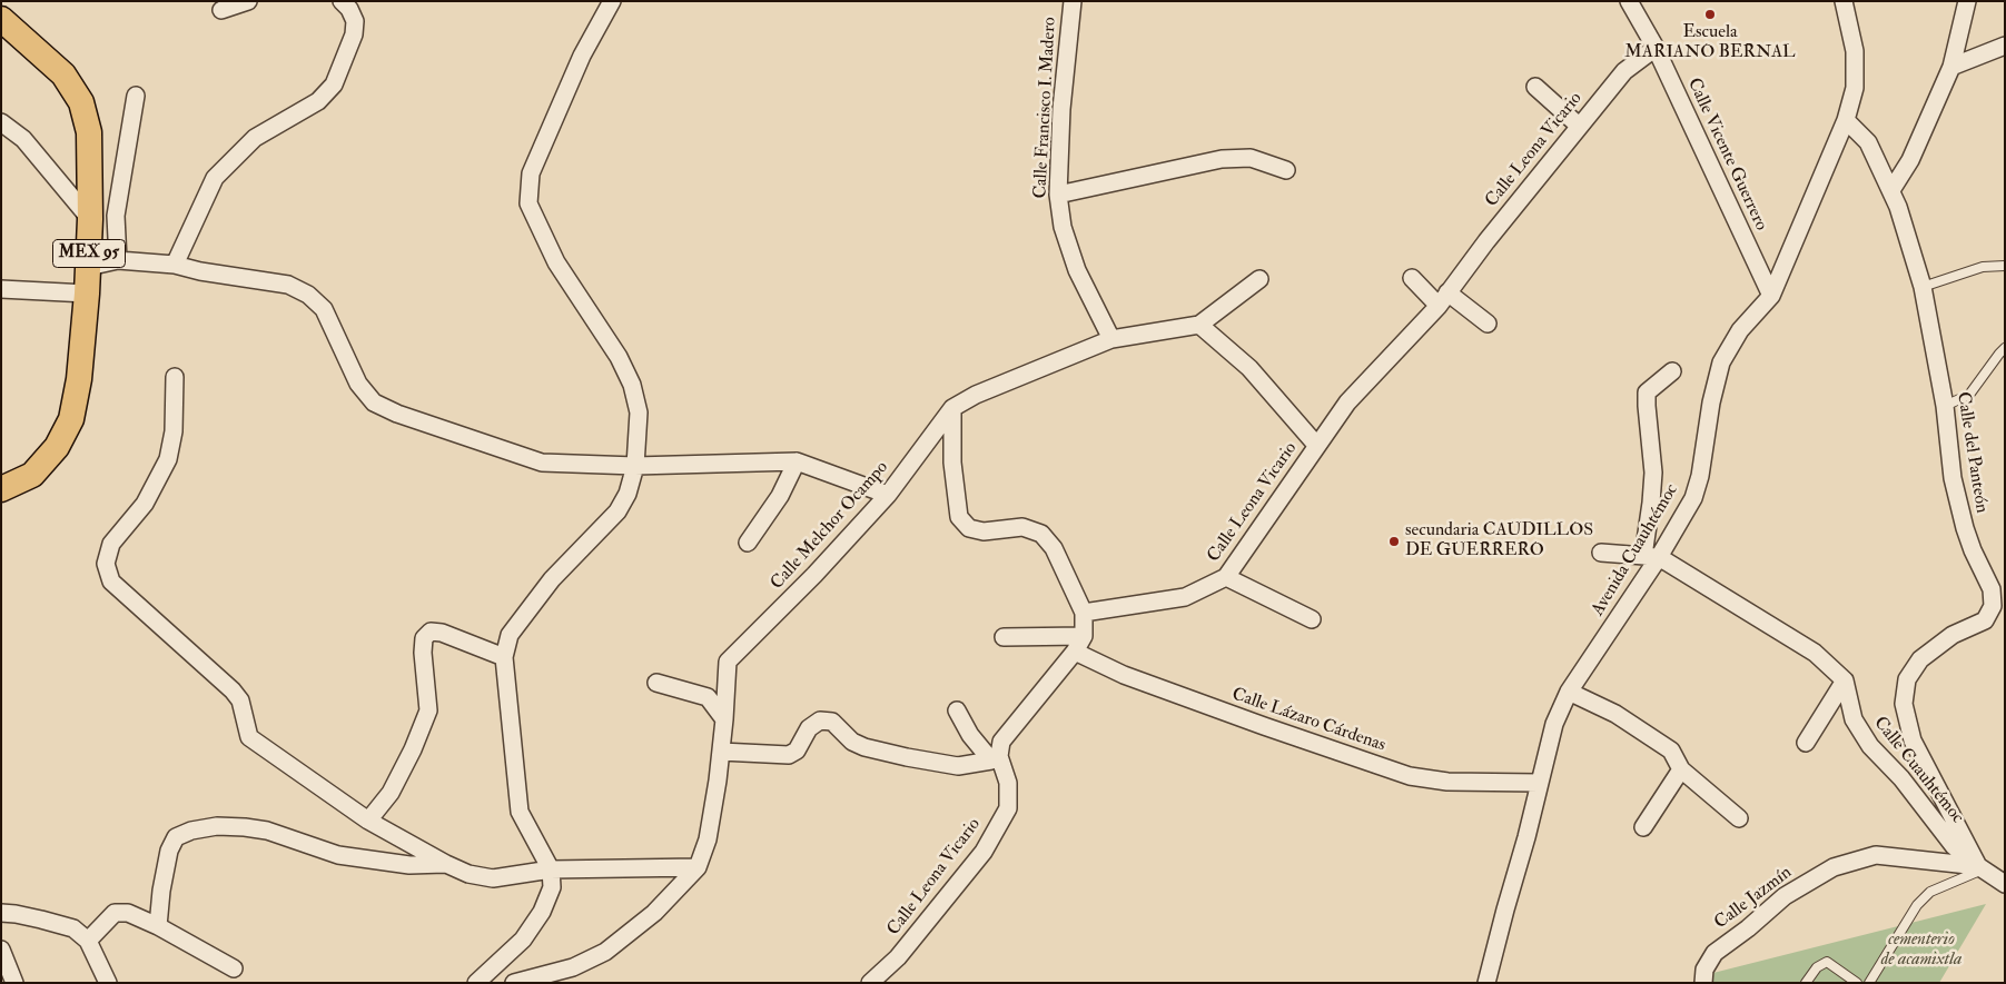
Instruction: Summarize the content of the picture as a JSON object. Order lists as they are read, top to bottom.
{
  "streets": {
    "main road": ["MEX 95"],
    "street": [
      "Calle Francisco I. Madero",
      "Calle Leona Vicario",
      "Calle Vicente Guerrero",
      "Calle del Panteón",
      "Calle Melchor Ocampo",
      "Avenida Cuauhtémoc",
      "Calle Lázaro Cárdenas",
      "Calle Cuauhtémoc",
      "Calle Jazmín"
    ]
  },
  "crossings": [
    ["Calle Francisco I. Madero", "Calle Melchor Ocampo"],
    ["Calle Leona Vicario", "Calle Vicente Guerrero"],
    ["Calle Vicente Guerrero", "Avenida Cuauhtémoc"],
    ["Calle del Panteón", "Avenida Cuauhtémoc"],
    ["Calle del Panteón", "Calle Cuauhtémoc"],
    ["Calle del Panteón", "Calle Jazmín"],
    ["Avenida Cuauhtémoc", "Calle Lázaro Cárdenas"],
    ["Calle Cuauhtémoc", "Calle Jazmín"]
  ],
  "parks": ["cementerio de acamixtla"],
  "places": ["Escuela MARIANO BERNAL", "secundaria CAUDILLOS DE GUERRERO"]
}
